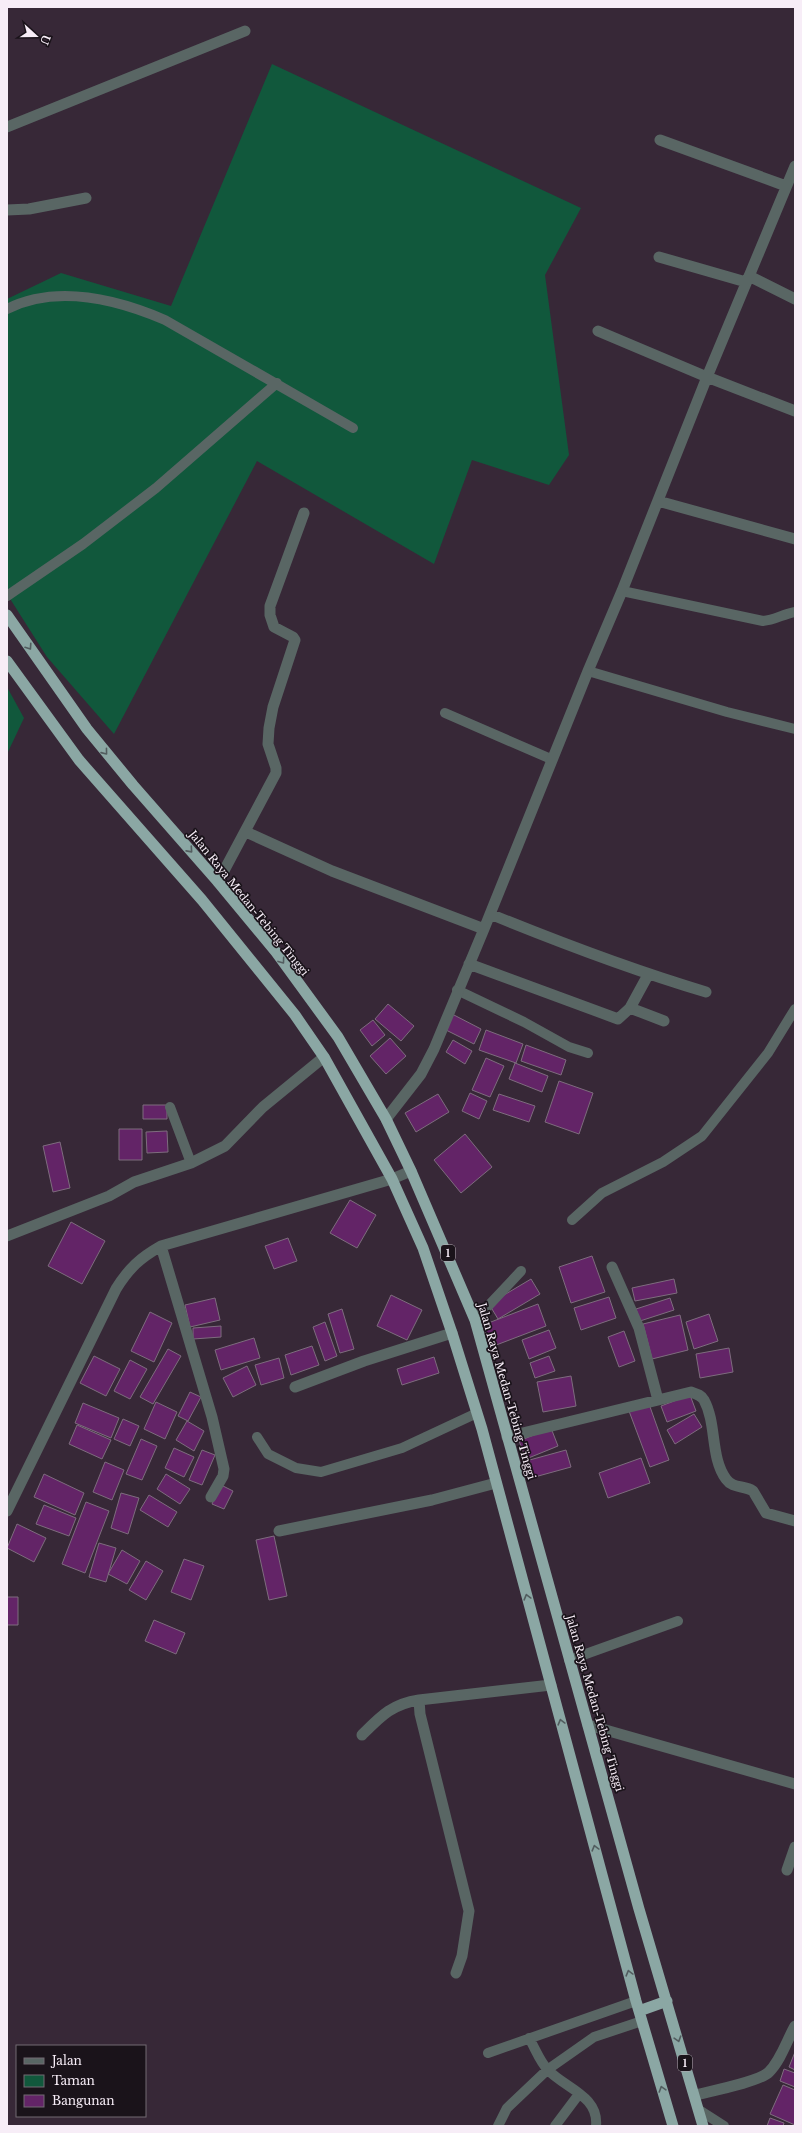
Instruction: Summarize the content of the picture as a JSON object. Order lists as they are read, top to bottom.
{
  "streets": {
    "highway": ["Jalan Raya Medan-Tebing Tinggi", "1"]
  },
  "legend": ["Jalan", "Taman", "Bangunan"],
  "north": "right"
}
